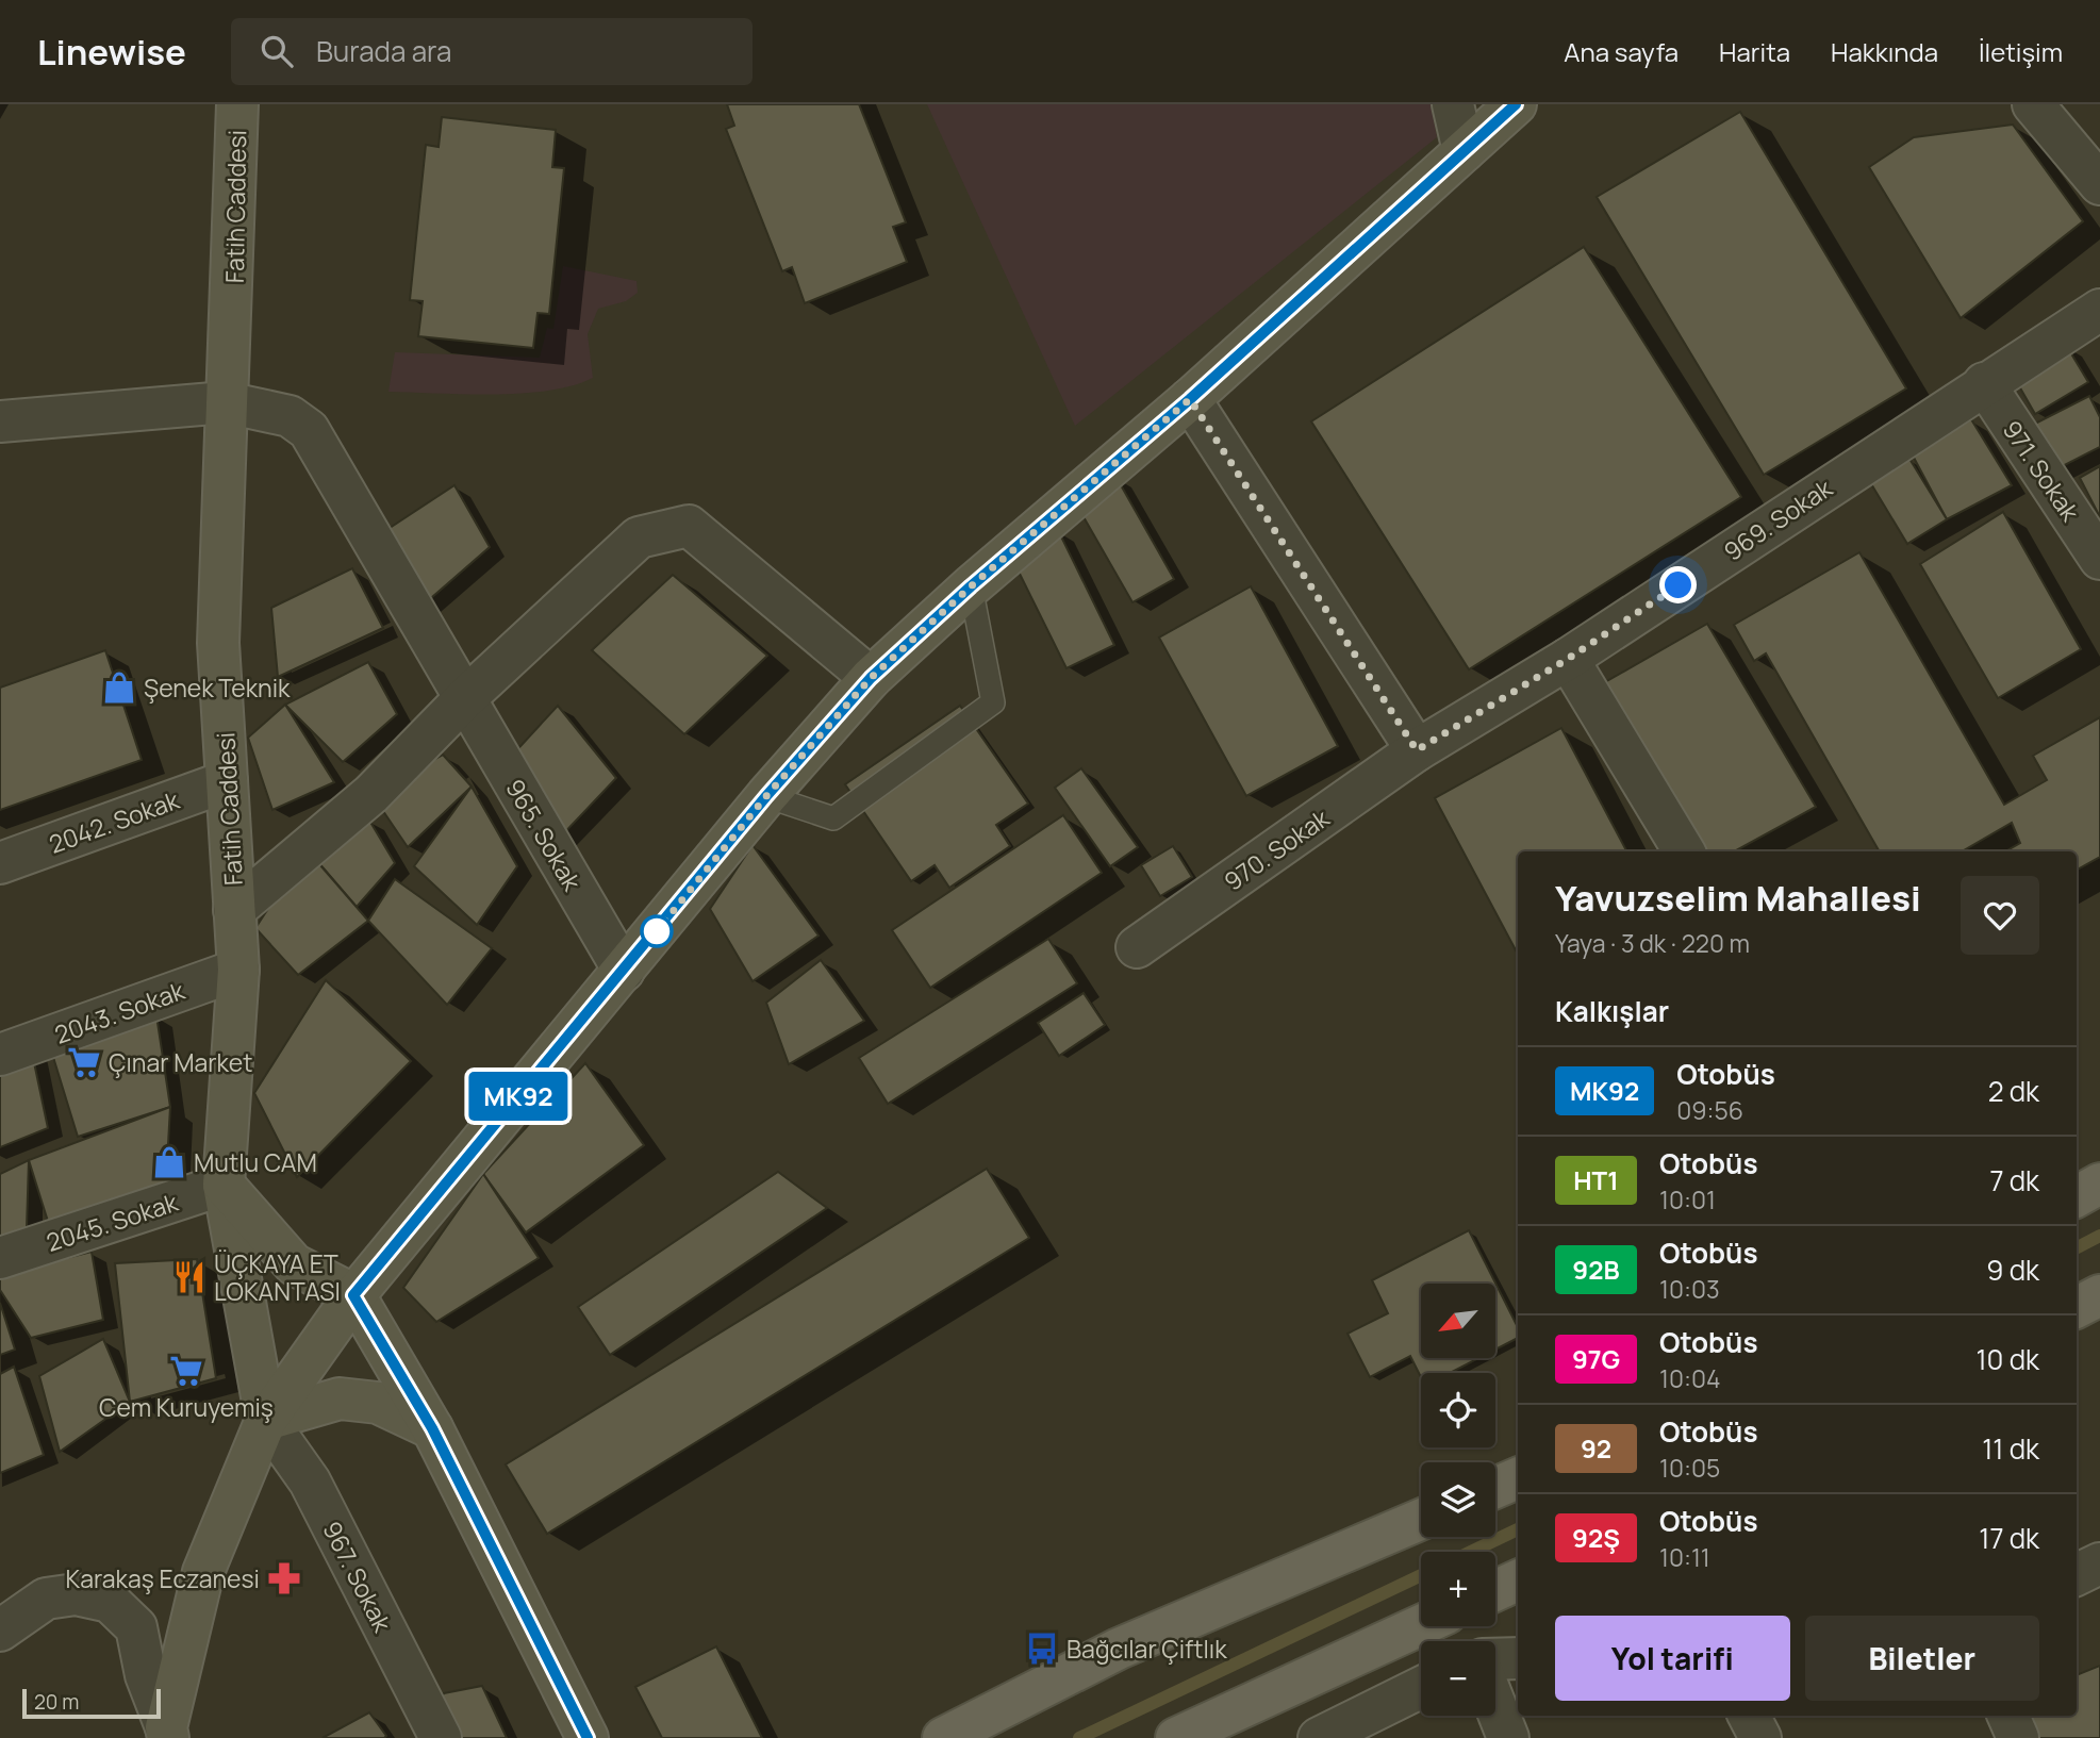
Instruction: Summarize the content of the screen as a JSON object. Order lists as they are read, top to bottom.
{
  "streets": {
    "main road": ["Fatih Caddesi"],
    "street": [
      "971. Sokak",
      "969. Sokak",
      "2042. Sokak",
      "965. Sokak",
      "970. Sokak",
      "2043. Sokak",
      "2045. Sokak",
      "967. Sokak"
    ]
  },
  "crossings": [
    ["Fatih Caddesi", "2042. Sokak"],
    ["Fatih Caddesi", "965. Sokak"],
    ["Fatih Caddesi", "2043. Sokak"],
    ["Fatih Caddesi", "2045. Sokak"],
    ["Fatih Caddesi", "967. Sokak"],
    ["971. Sokak", "969. Sokak"],
    ["969. Sokak", "970. Sokak"]
  ],
  "places": {
    "shop": ["Şenek Teknik", "Mutlu CAM"],
    "supermarket": ["Çınar Market", "Cem Kuruyemiş"],
    "restaurant": ["ÜÇKAYA ET LOKANTASI"],
    "pharmacy": ["Karakaş Eczanesi"],
    "bus stop": ["Bağcılar Çiftlık"]
  },
  "lines": ["bus line MK92"],
  "scale_bar": "20 m",
  "north": "bottom left",
  "page": {
    "header": "Linewise",
    "search": "Burada ara",
    "nav": [
      "Ana sayfa",
      "Harita",
      "Hakkında",
      "İletişim"
    ],
    "on_map": "MK92",
    "heading": [
      ["Yavuzselim Mahallesi", "Yaya · 3 dk · 220 m"],
      "Kalkışlar"
    ],
    "list": [
      {
        "mark": "MK92",
        "name": "Otobüs",
        "note": "09:56",
        "value": "2 dk"
      },
      {
        "mark": "HT1",
        "name": "Otobüs",
        "note": "10:01",
        "value": "7 dk"
      },
      {
        "mark": "92B",
        "name": "Otobüs",
        "note": "10:03",
        "value": "9 dk"
      },
      {
        "mark": "97G",
        "name": "Otobüs",
        "note": "10:04",
        "value": "10 dk"
      },
      {
        "mark": "92",
        "name": "Otobüs",
        "note": "10:05",
        "value": "11 dk"
      },
      {
        "mark": "92Ş",
        "name": "Otobüs",
        "note": "10:11",
        "value": "17 dk"
      }
    ],
    "map_buttons": ["+", "−"],
    "buttons": ["Yol tarifi", "Biletler"],
    "scale": "20 m"
  }
}
